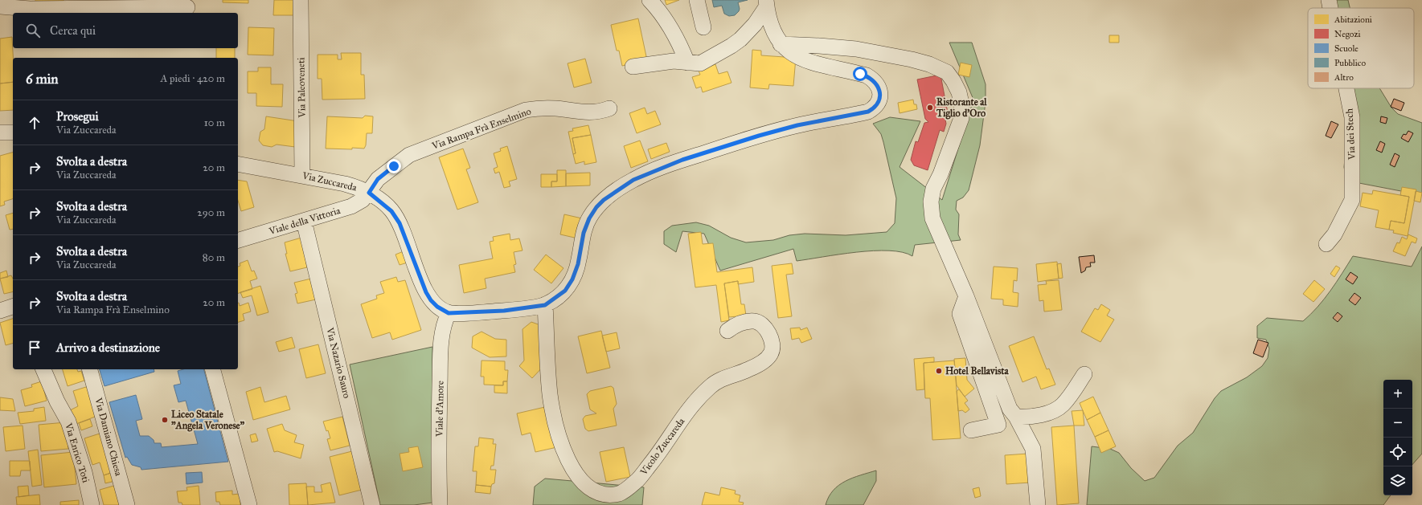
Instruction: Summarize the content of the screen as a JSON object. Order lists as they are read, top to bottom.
{
  "streets": {
    "street": [
      "Via Paleoveneti",
      "Via Rampa Frà Enselmino",
      "Via dei Stech",
      "Via Zuccareda",
      "Viale della Vittoria",
      "Via Nazario Sauro",
      "Viale d'Amore",
      "Via Damiano Chiesa",
      "Vicolo Zuccareda",
      "Via Enrico Toti"
    ]
  },
  "crossings": [
    ["Via Paleoveneti", "Via Zuccareda"],
    ["Via Rampa Frà Enselmino", "Via Zuccareda"],
    ["Via Rampa Frà Enselmino", "Viale della Vittoria"],
    ["Via Zuccareda", "Viale della Vittoria"],
    ["Via Zuccareda", "Viale d'Amore"],
    ["Viale della Vittoria", "Via Nazario Sauro"]
  ],
  "places": ["Ristorante al Tiglio d'Oro", "Hotel Bellavista", "Liceo Statale \"Angela Veronese\""],
  "legend": [
    "Abitazioni",
    "Negozi",
    "Scuole",
    "Pubblico",
    "Altro"
  ],
  "page": {
    "search": "Cerca qui",
    "heading": ["6 min", "A piedi · 420 m"],
    "list": [
      ["Prosegui", "Via Zuccareda", "10 m"],
      ["Svolta a destra", "Via Zuccareda", "20 m"],
      ["Svolta a destra", "Via Zuccareda", "290 m"],
      ["Svolta a destra", "Via Zuccareda", "80 m"],
      ["Svolta a destra", "Via Rampa Frà Enselmino", "20 m"],
      "Arrivo a destinazione"
    ],
    "map_buttons": ["+", "−"]
  }
}
